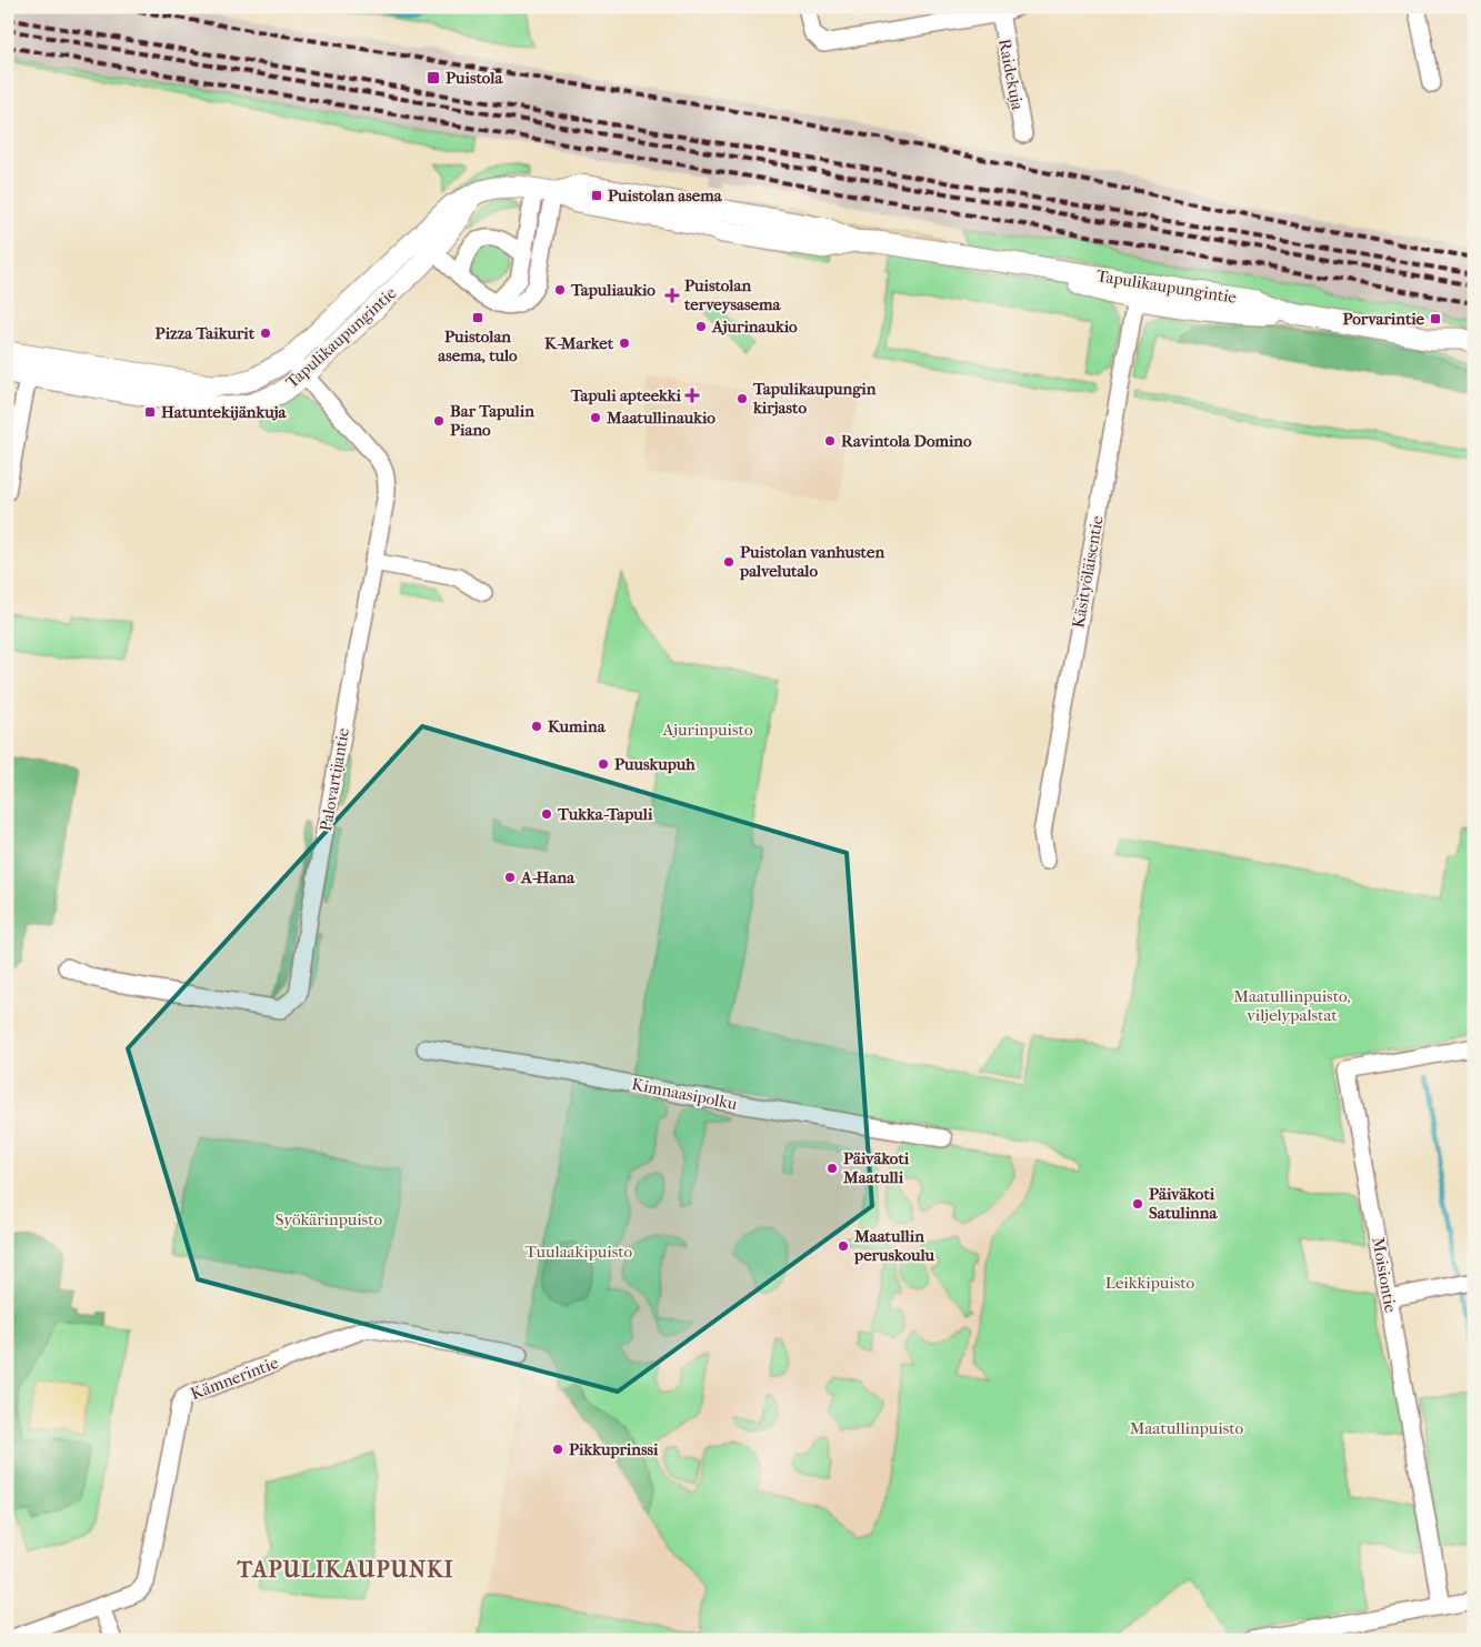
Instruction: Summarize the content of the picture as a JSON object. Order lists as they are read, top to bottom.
{
  "streets": {
    "main road": ["Tapulikaupungintie"],
    "street": [
      "Raidekuja",
      "Käsityöläisentie",
      "Palovartijantie",
      "Kimnaasipolku",
      "Moisiontie",
      "Kämnerintie"
    ]
  },
  "crossings": [
    ["Tapulikaupungintie", "Käsityöläisentie"],
    ["Tapulikaupungintie", "Palovartijantie"]
  ],
  "districts": ["TAPULIKAUPUNKI"],
  "parks": [
    "Ajurinpuisto",
    "Maatullinpuisto, viljelypalstat",
    "Syökärinpuisto",
    "Tuulaakipuisto",
    "Leikkipuisto",
    "Maatullinpuisto"
  ],
  "places": {
    "transit": [
      "Puistola",
      "Puistolan asema",
      "Puistolan asema, tulo",
      "Porvarintie",
      "Hatuntekijänkuja"
    ],
    "other": [
      "Tapuliaukio",
      "Ajurinaukio",
      "Pizza Taikurit",
      "K-Market",
      "Tapulikaupungin kirjasto",
      "Maatullinaukio",
      "Bar Tapulin Piano",
      "Ravintola Domino",
      "Puistolan vanhusten palvelutalo",
      "Kumina",
      "Puuskupuh",
      "Tukka-Tapuli",
      "A-Hana",
      "Päiväkoti Maatulli",
      "Päiväkoti Satulinna",
      "Maatullin peruskoulu",
      "Pikkuprinssi"
    ],
    "health": ["Puistolan terveysasema", "Tapuli apteekki"]
  }
}
